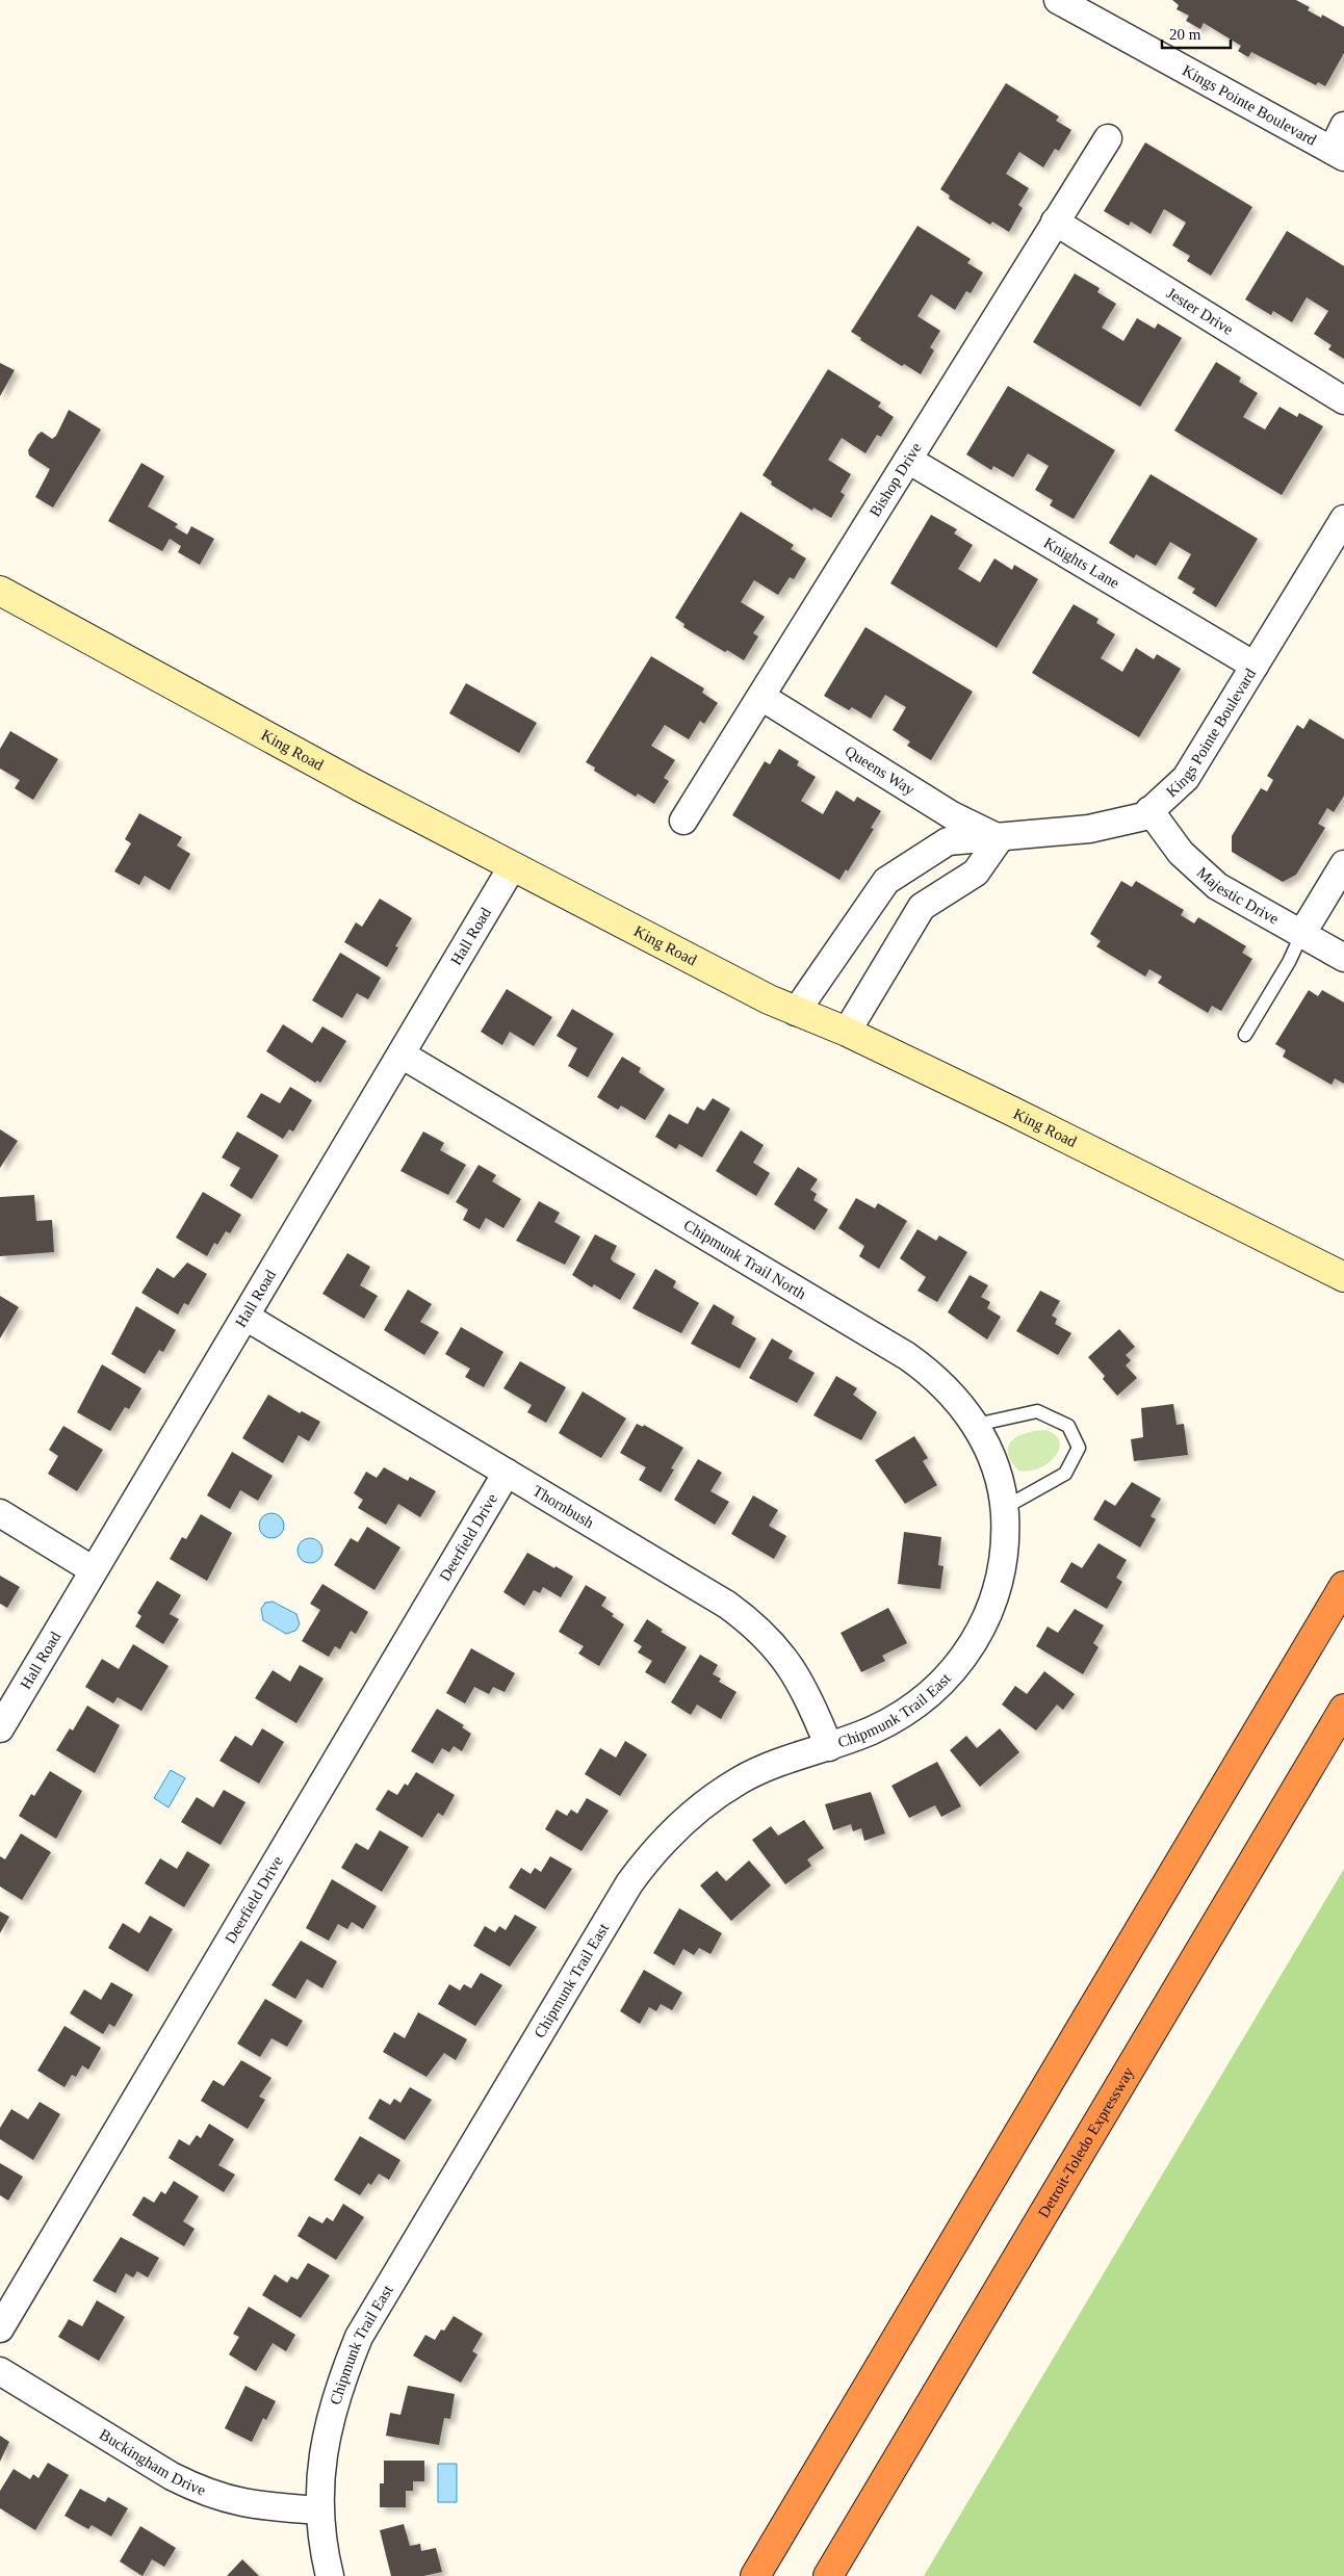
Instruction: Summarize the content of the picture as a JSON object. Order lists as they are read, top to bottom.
{
  "streets": {
    "highway": ["Detroit-Toledo Expressway"],
    "main road": ["King Road"],
    "street": [
      "Kings Pointe Boulevard",
      "Jester Drive",
      "Bishop Drive",
      "Knights Lane",
      "Queens Way",
      "Majestic Drive",
      "Hall Road",
      "Chipmunk Trail North",
      "Thornbush",
      "Deerfield Drive",
      "Chipmunk Trail East",
      "Buckingham Drive"
    ]
  },
  "crossings": [
    ["Kings Pointe Boulevard", "Knights Lane"],
    ["Kings Pointe Boulevard", "King Road"],
    ["Kings Pointe Boulevard", "Queens Way"],
    ["Kings Pointe Boulevard", "Majestic Drive"],
    ["Jester Drive", "Bishop Drive"],
    ["Bishop Drive", "Knights Lane"],
    ["Bishop Drive", "Queens Way"],
    ["King Road", "Hall Road"],
    ["Hall Road", "Chipmunk Trail North"],
    ["Hall Road", "Thornbush"],
    ["Chipmunk Trail North", "Chipmunk Trail East"],
    ["Thornbush", "Deerfield Drive"],
    ["Thornbush", "Chipmunk Trail East"],
    ["Chipmunk Trail East", "Buckingham Drive"]
  ],
  "scale_bar": "20 m"
}
